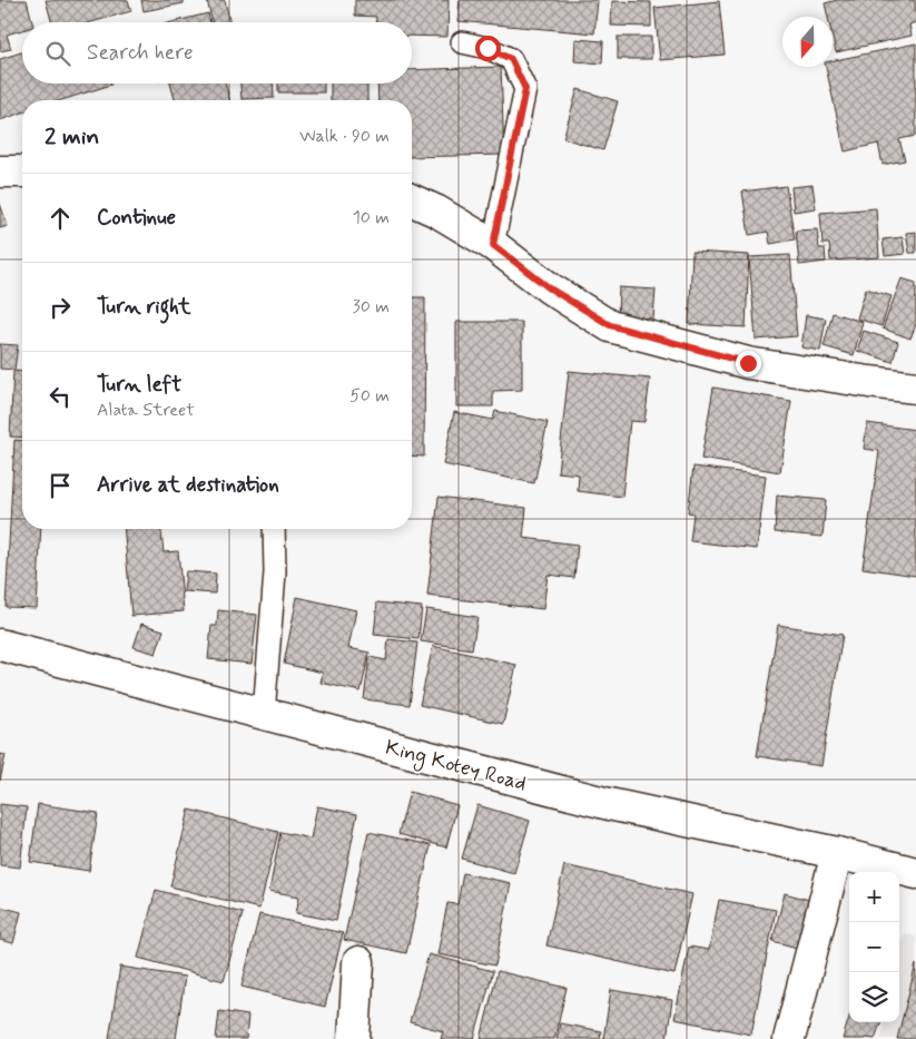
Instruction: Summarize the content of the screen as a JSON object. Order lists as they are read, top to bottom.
{
  "streets": {
    "street": ["King Kotey Road"]
  },
  "north": "bottom",
  "page": {
    "search": "Search here",
    "heading": ["2 min", "Walk · 90 m"],
    "list": [
      ["Continue", "10 m"],
      ["Turn right", "30 m"],
      ["Turn left", "Alata Street", "50 m"],
      "Arrive at destination"
    ],
    "map_buttons": ["+", "−"]
  }
}
